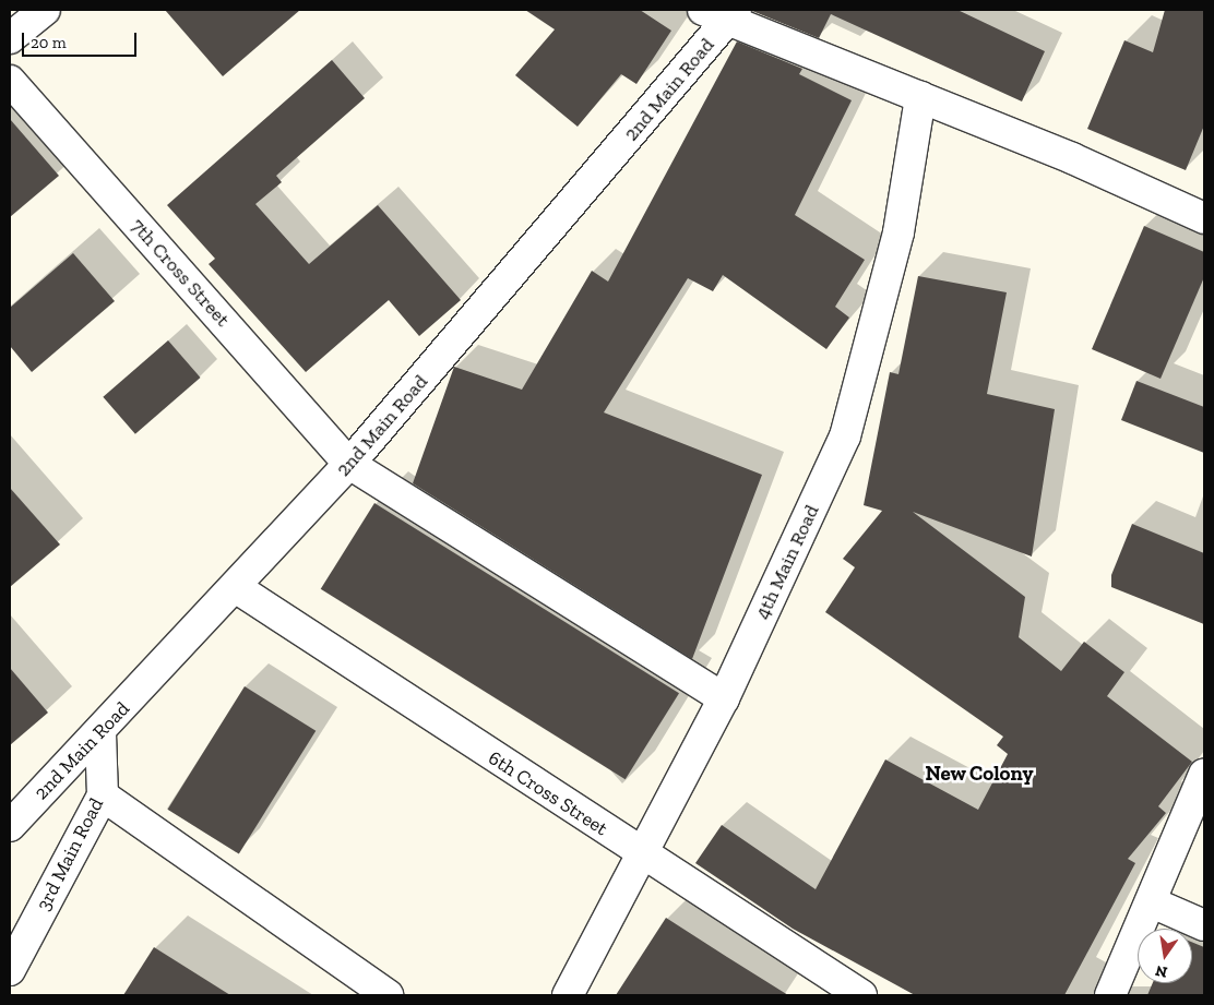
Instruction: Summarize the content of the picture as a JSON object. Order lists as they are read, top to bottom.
{
  "streets": {
    "street": [
      "2nd Main Road",
      "7th Cross Street",
      "4th Main Road",
      "6th Cross Street",
      "3rd Main Road"
    ]
  },
  "crossings": [
    ["2nd Main Road", "7th Cross Street"],
    ["2nd Main Road", "6th Cross Street"],
    ["2nd Main Road", "3rd Main Road"],
    ["7th Cross Street", "4th Main Road"],
    ["4th Main Road", "6th Cross Street"]
  ],
  "districts": ["New Colony"],
  "scale_bar": "20 m",
  "north": "bottom"
}
